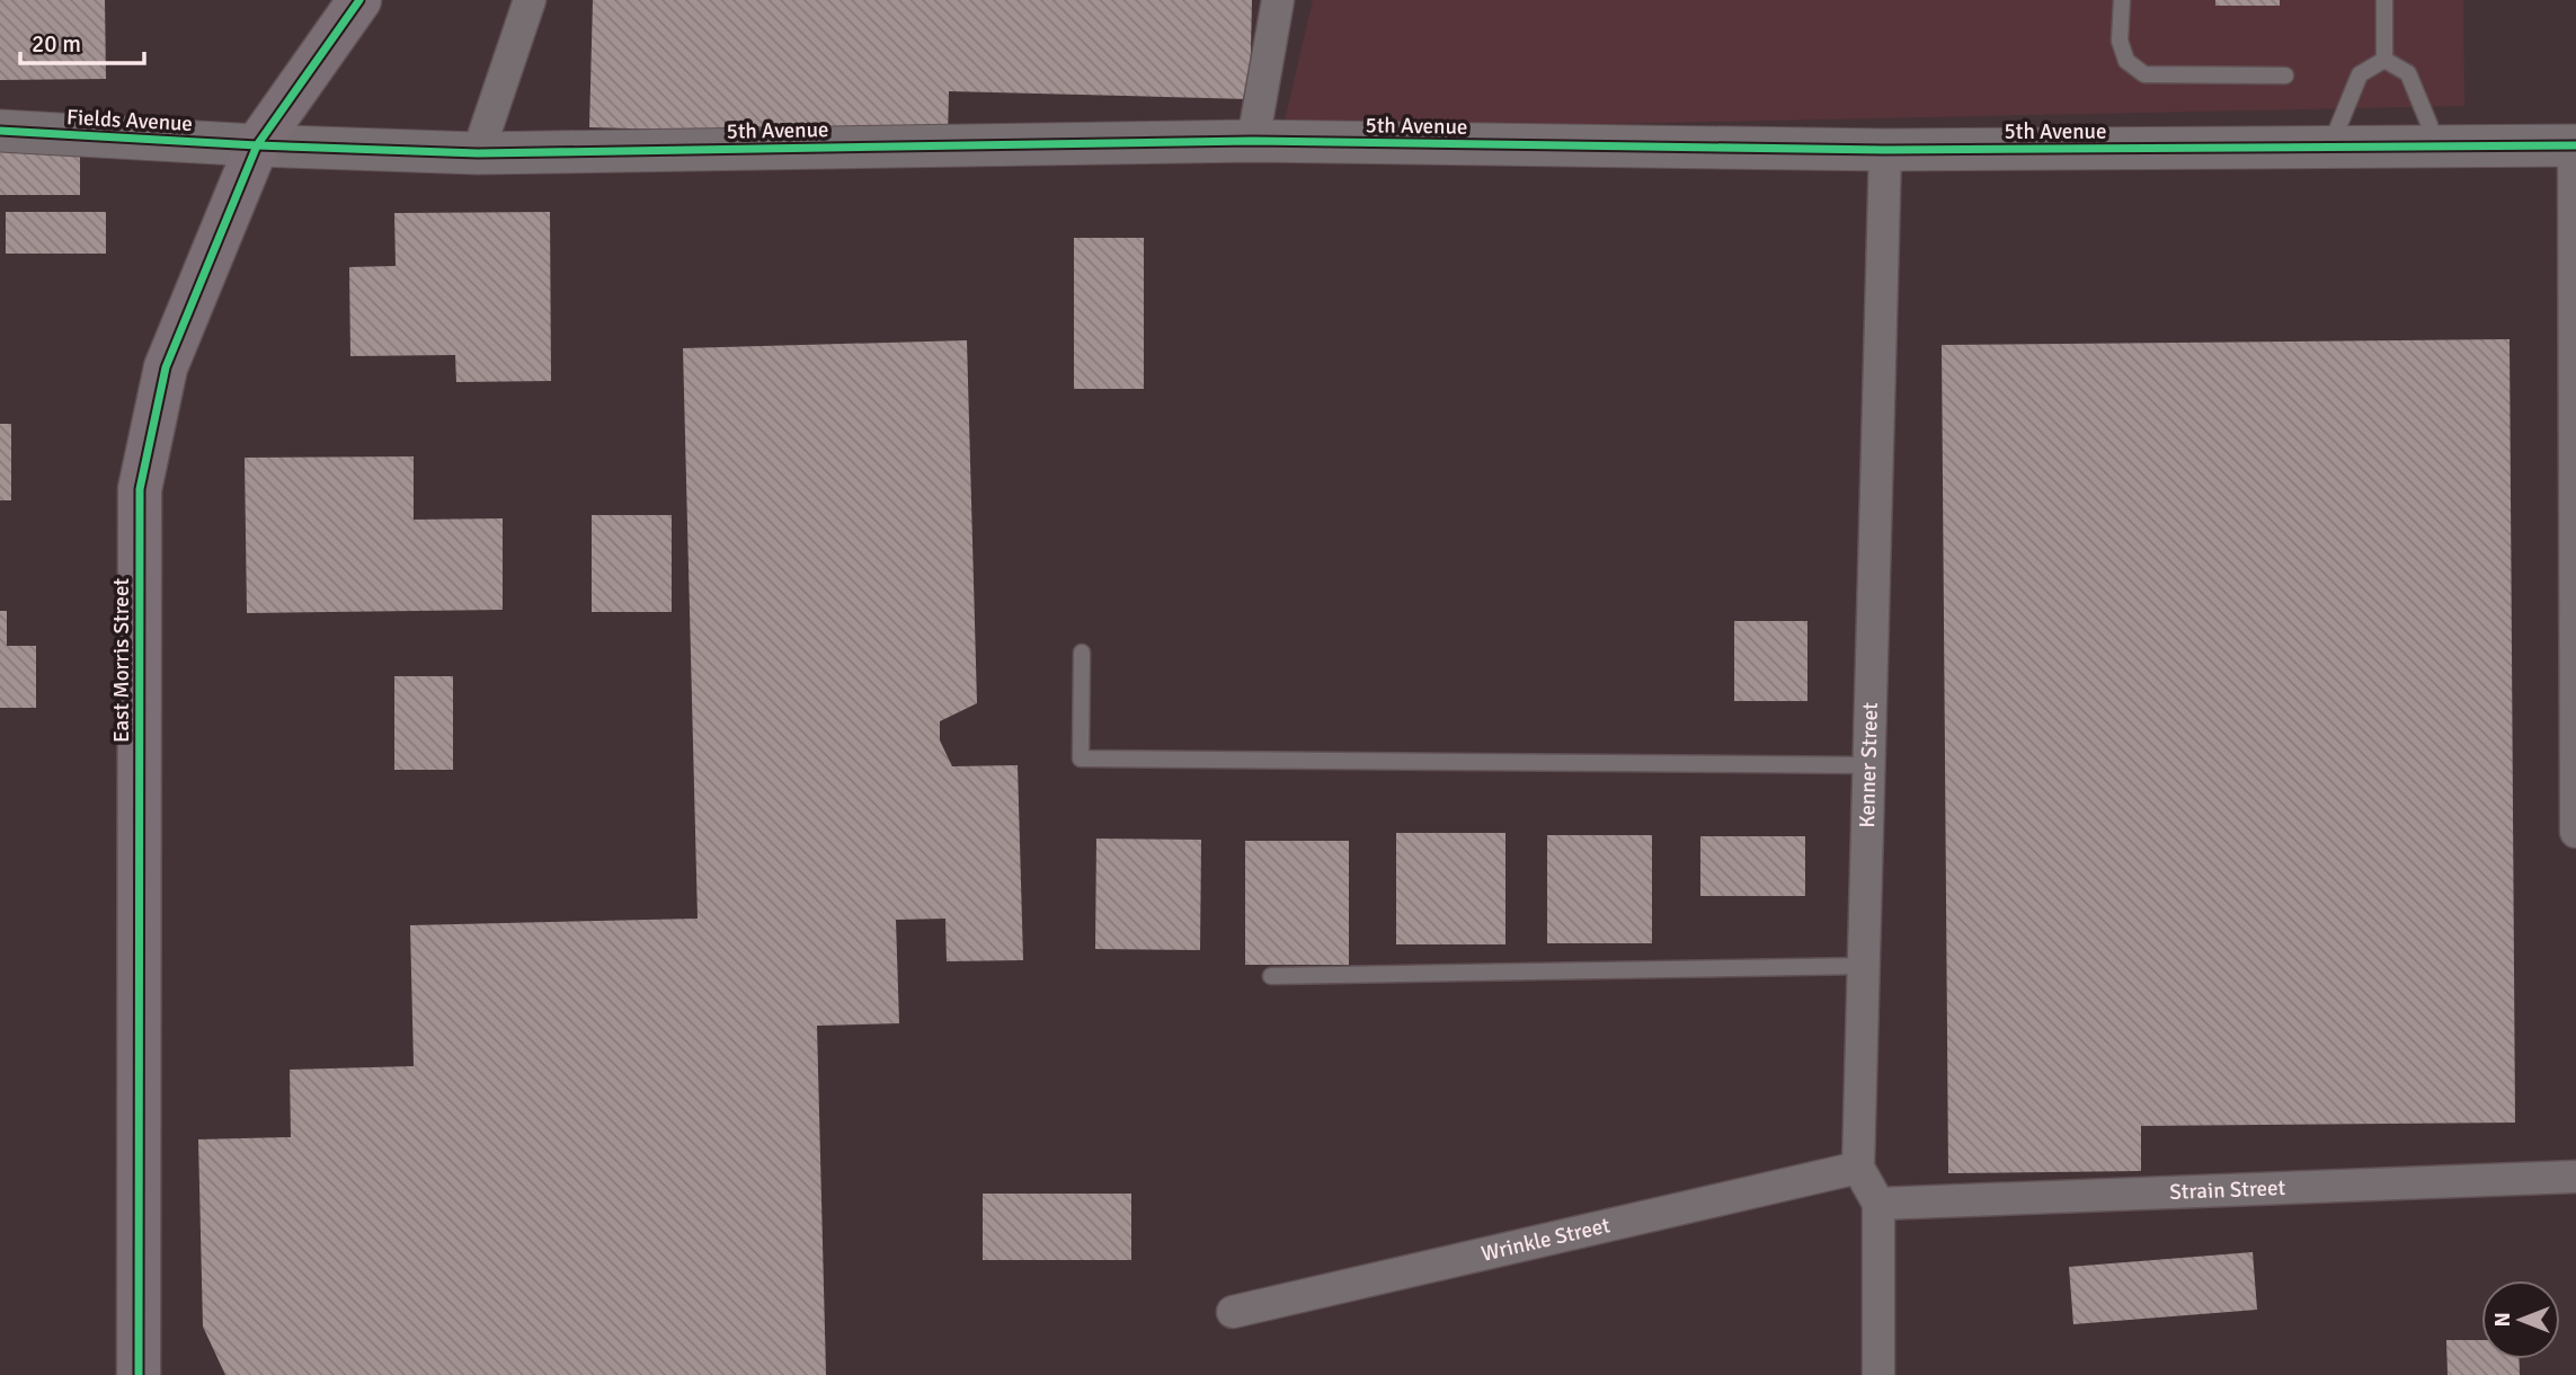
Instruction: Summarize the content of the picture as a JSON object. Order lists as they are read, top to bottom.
{
  "streets": {
    "main road": ["East Morris Street"],
    "street": [
      "Fields Avenue",
      "5th Avenue",
      "Kenner Street",
      "Strain Street",
      "Wrinkle Street"
    ]
  },
  "crossings": [
    ["Fields Avenue", "5th Avenue"],
    ["Fields Avenue", "East Morris Street"],
    ["5th Avenue", "East Morris Street"],
    ["5th Avenue", "Kenner Street"],
    ["Kenner Street", "Wrinkle Street"]
  ],
  "scale_bar": "20 m",
  "north": "left"
}
